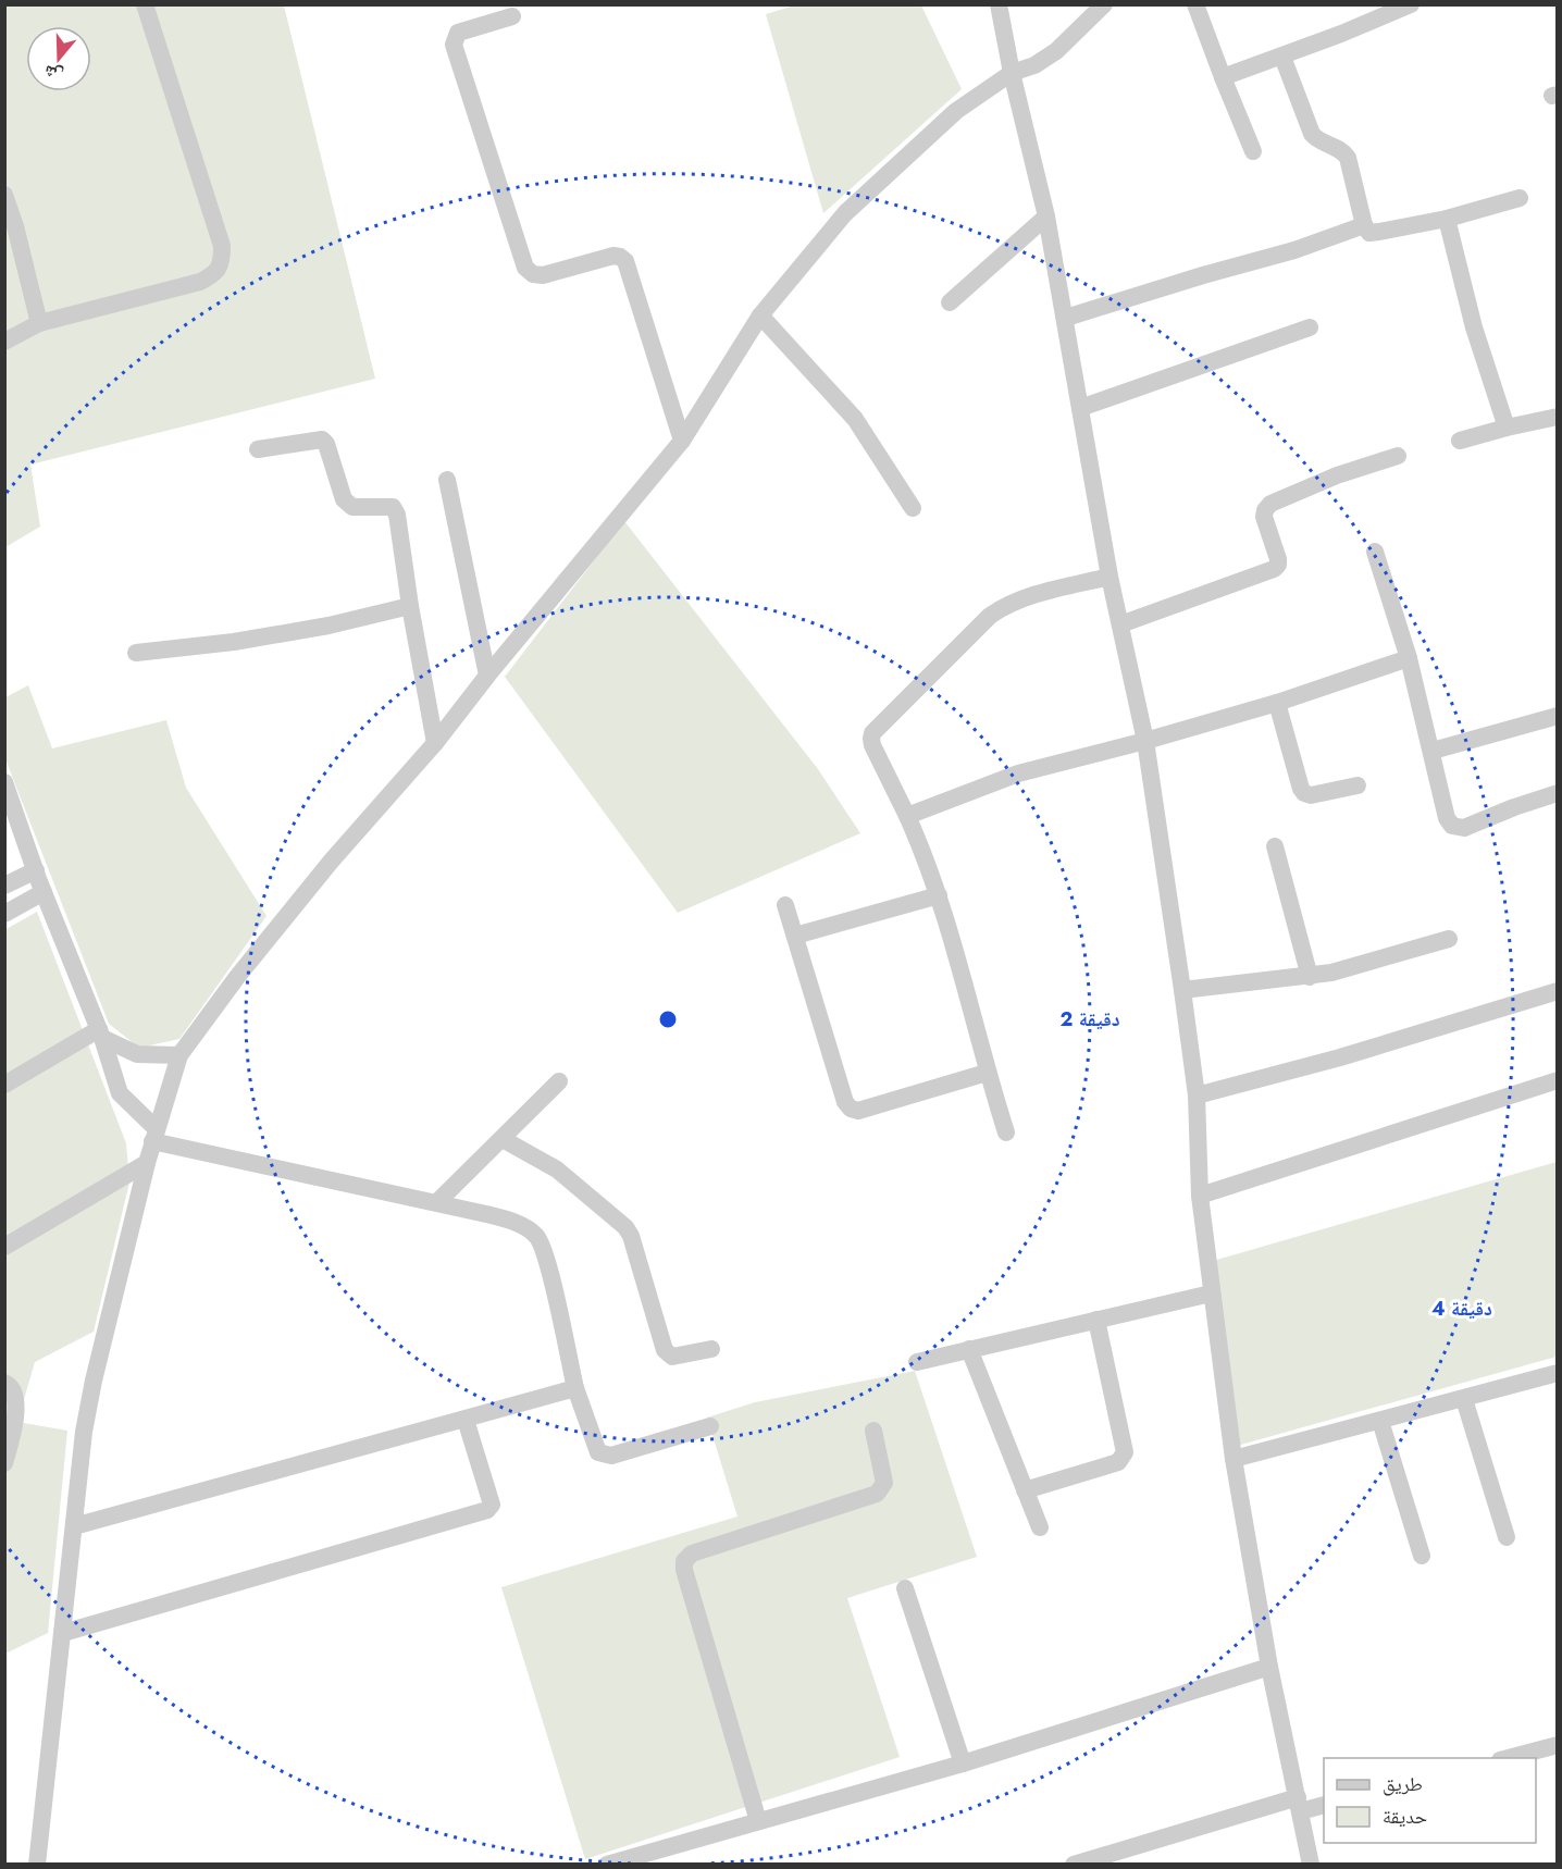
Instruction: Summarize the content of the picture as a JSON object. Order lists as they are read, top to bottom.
{
  "legend": ["طريق", "حديقة"],
  "north": "bottom",
  "rings": ["2 دقيقة", "4 دقيقة"]
}
